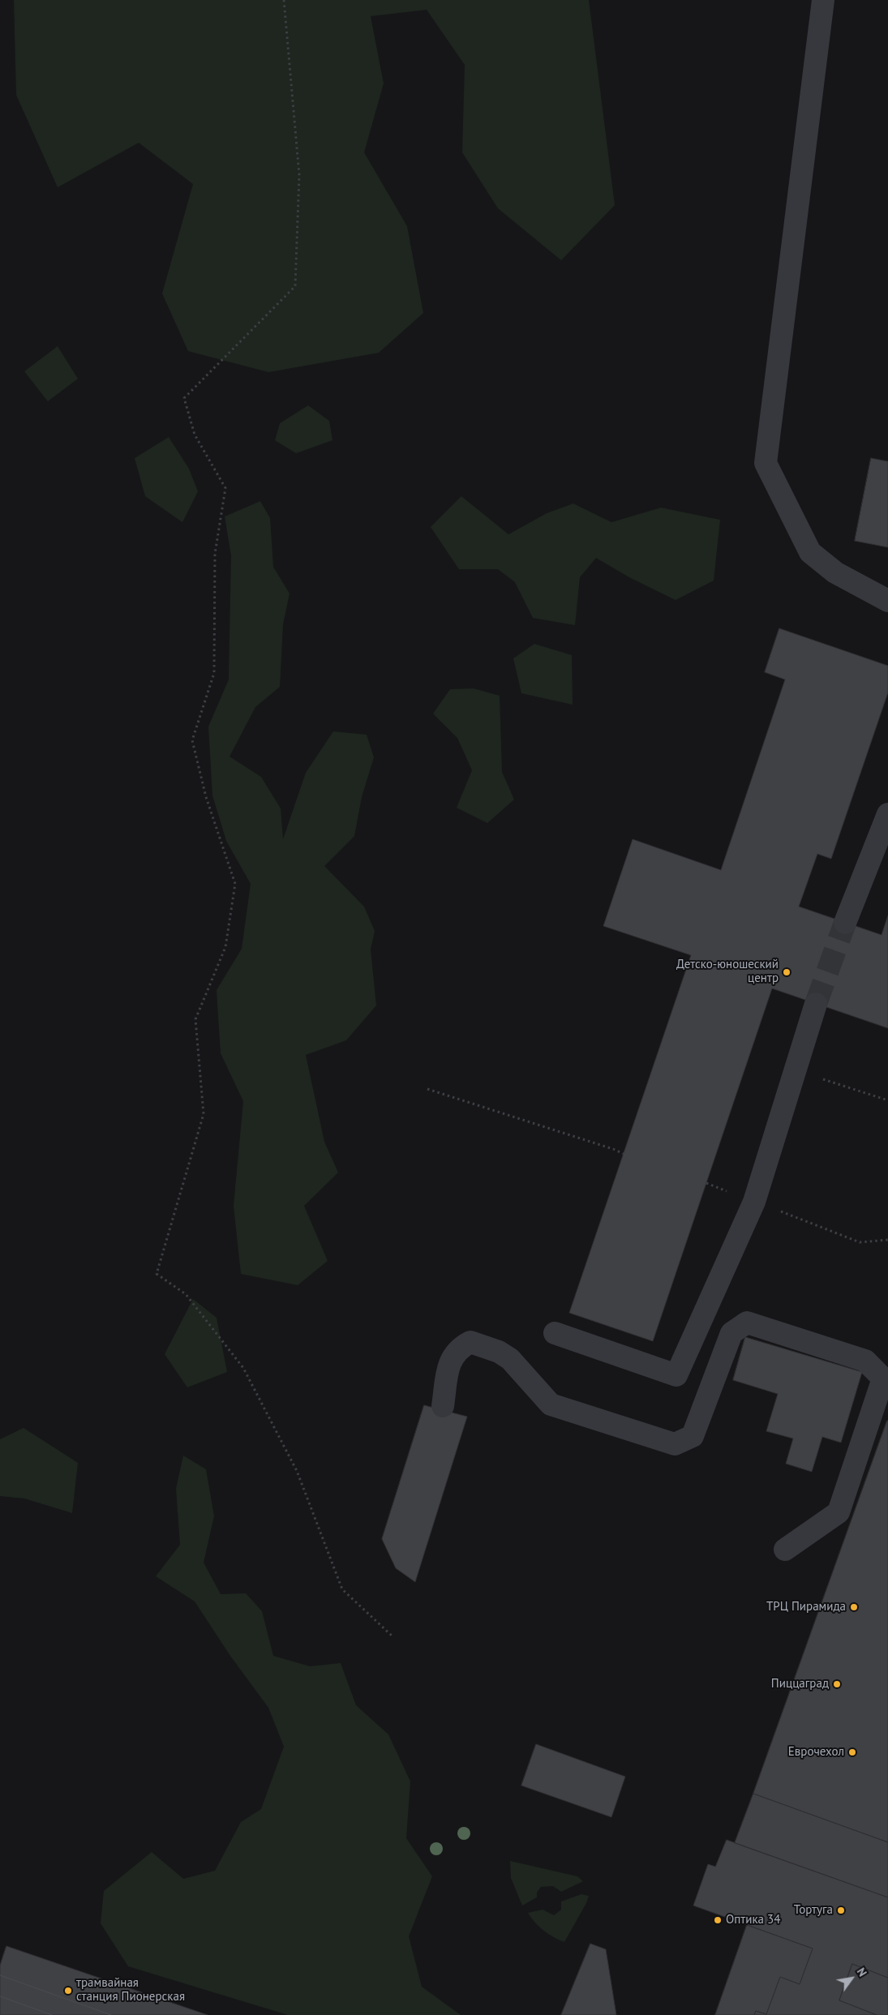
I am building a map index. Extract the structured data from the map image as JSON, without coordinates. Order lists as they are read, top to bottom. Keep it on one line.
{"places":["Детско-юношеский центр","ТРЦ Пирамида","Пиццаград","Еврочехол","Тортуга","Оптика 34","трамвайная станция Пионерская"],"north":"top right"}
